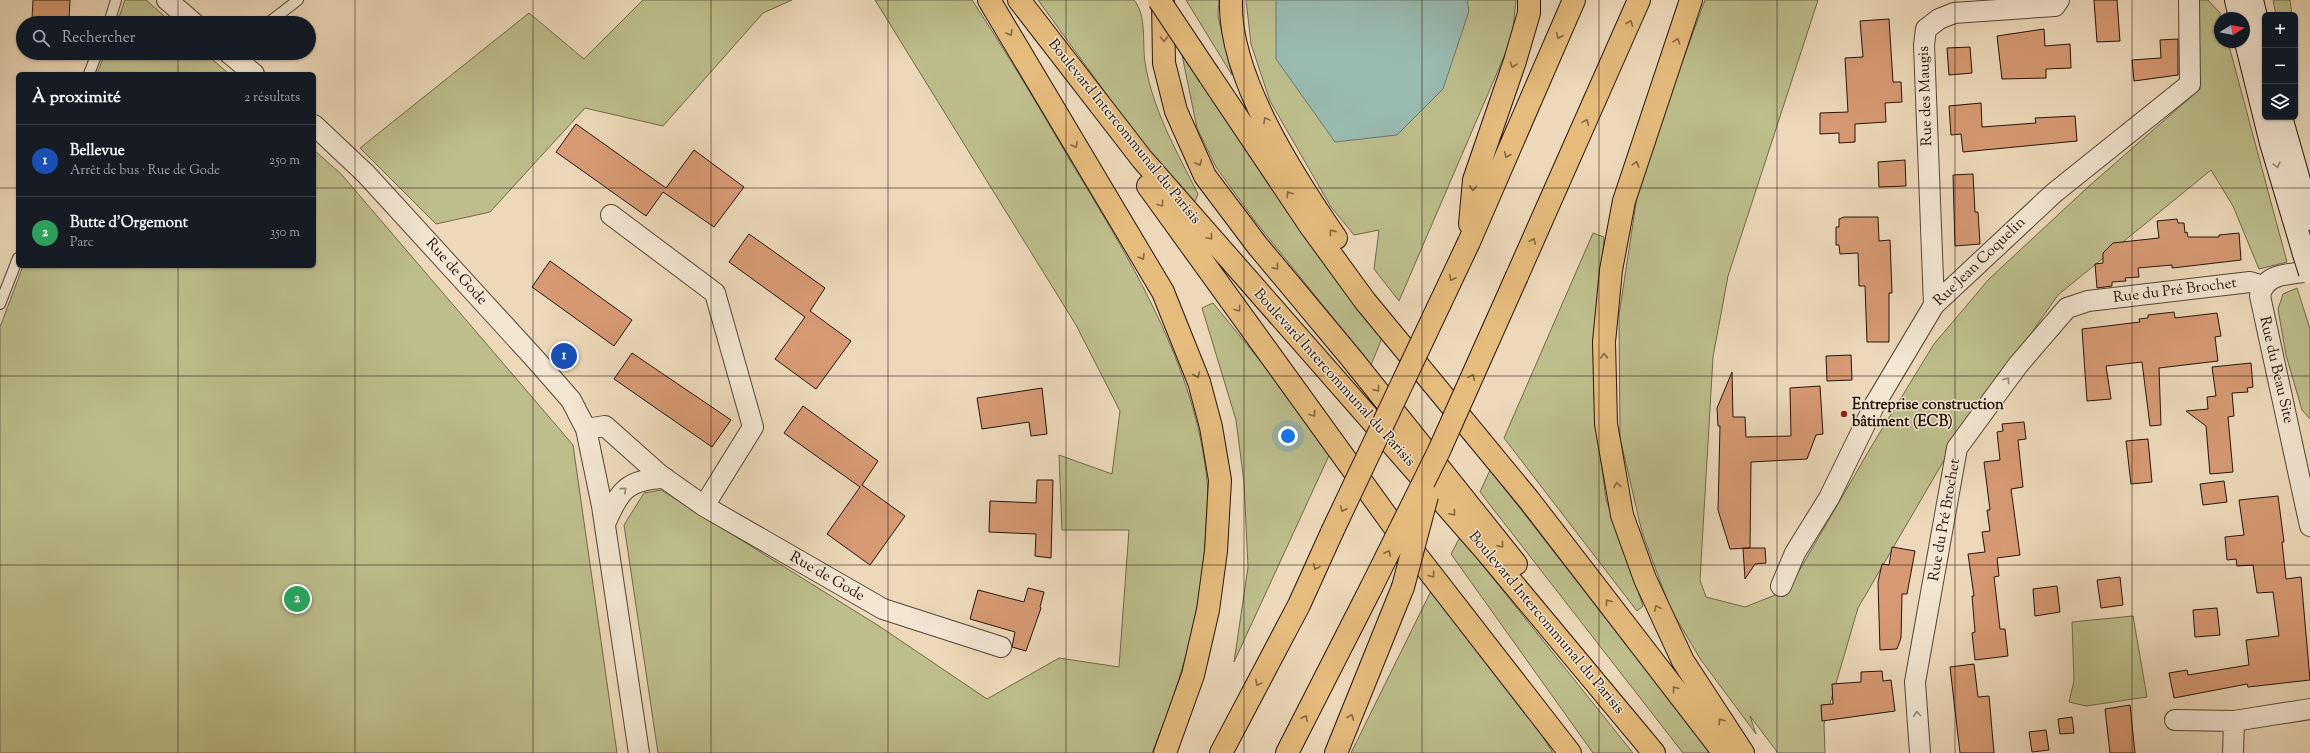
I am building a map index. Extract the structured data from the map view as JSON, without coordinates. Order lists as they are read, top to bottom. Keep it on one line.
{"streets":{"highway":["Boulevard Intercommunal du Parisis"],"street":["Rue des Maugis","Rue Jean Coquelin","Rue de Gode","Rue du Pré Brochet","Rue du Beau Site"]},"crossings":[["Rue des Maugis","Rue Jean Coquelin"],["Rue du Pré Brochet","Rue du Beau Site"]],"one_way":["Rue du Pré Brochet"],"places":["Entreprise construction bâtiment (ECB)"],"north":"right","page":{"map_buttons":["+","−"],"search":"Rechercher","heading":["À proximité","2 résultats"],"list":[{"mark":"1","name":"Bellevue","note":"Arrêt de bus · Rue de Gode","value":"250 m"},{"mark":"2","name":"Butte d'Orgemont","note":"Parc","value":"350 m"}],"pins":["1","2"]}}
